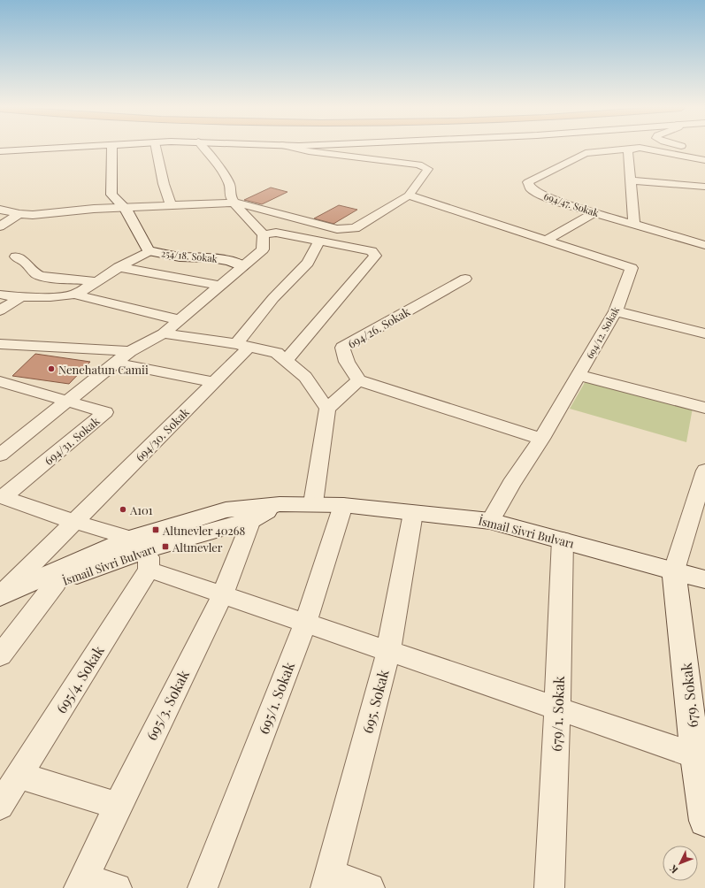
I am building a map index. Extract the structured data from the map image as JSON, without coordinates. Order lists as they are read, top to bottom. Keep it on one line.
{"streets":{"street":["694/47. Sokak","254/18. Sokak","694/26. Sokak","694/12. Sokak","694/30. Sokak","694/31. Sokak","İsmail Sivri Bulvarı","695/4. Sokak","679. Sokak","695/1. Sokak","695. Sokak","695/3. Sokak","679/1. Sokak"]},"crossings":[["694/12. Sokak","İsmail Sivri Bulvarı"],["694/30. Sokak","İsmail Sivri Bulvarı"],["İsmail Sivri Bulvarı","695/4. Sokak"],["İsmail Sivri Bulvarı","679. Sokak"],["İsmail Sivri Bulvarı","695/1. Sokak"],["İsmail Sivri Bulvarı","695. Sokak"],["İsmail Sivri Bulvarı","695/3. Sokak"],["İsmail Sivri Bulvarı","679/1. Sokak"]],"places":{"other":["Nenehatun Camii","A101"],"transit":["Altınevler 40268","Altınevler"]},"north":"bottom left"}
